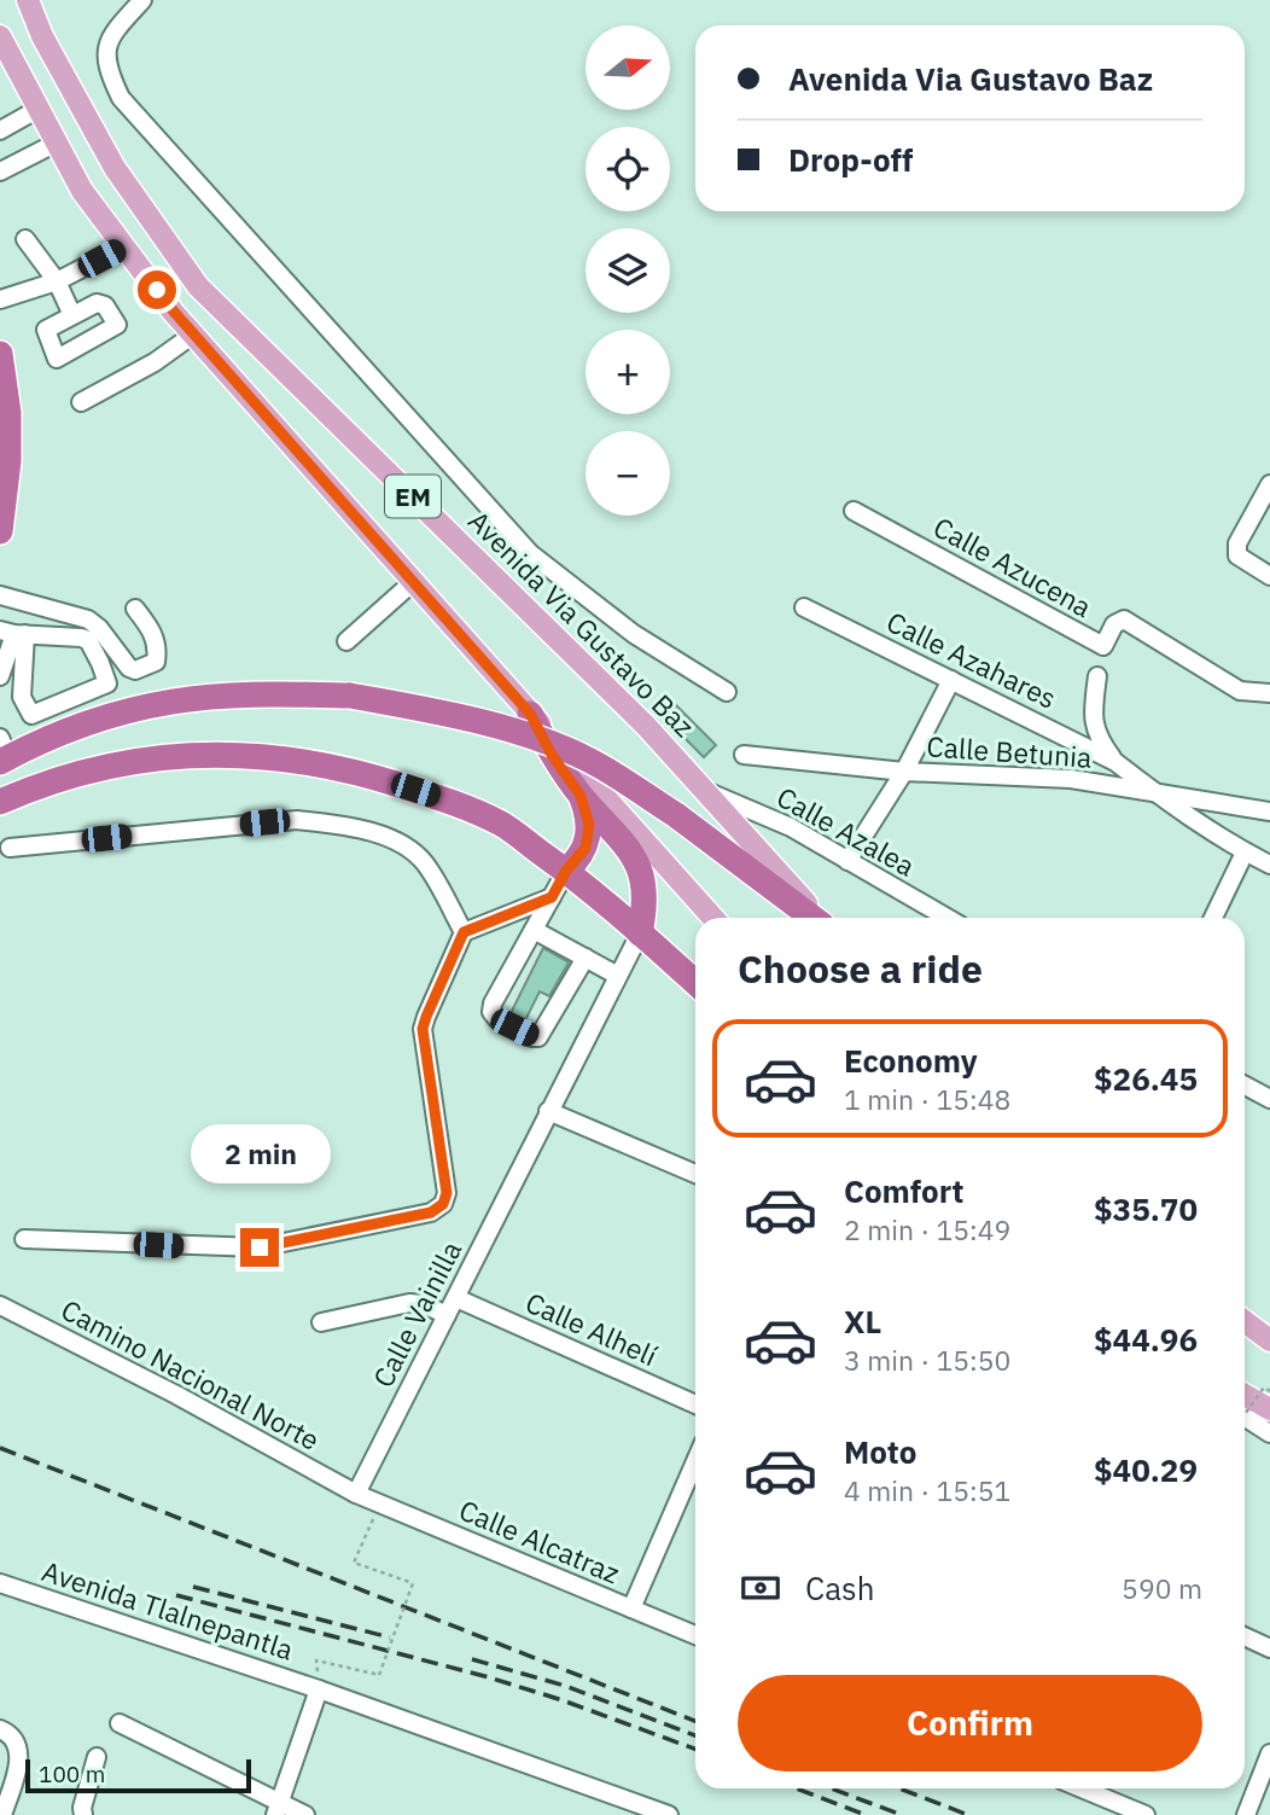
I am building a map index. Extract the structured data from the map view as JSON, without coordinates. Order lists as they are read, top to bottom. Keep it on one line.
{"streets":{"main road":["EM","Avenida Via Gustavo Baz"],"street":["Calle Azucena","Calle Azahares","Calle Betunia","Calle Azalea","Calle Vainilla","Calle Alhelí","Camino Nacional Norte","Calle Alcatraz","Avenida Tlalnepantla"]},"crossings":[["Avenida Via Gustavo Baz","Calle Azalea"],["Calle Azahares","Calle Betunia"],["Calle Vainilla","Calle Alhelí"],["Calle Vainilla","Camino Nacional Norte"],["Calle Vainilla","Calle Alcatraz"],["Camino Nacional Norte","Calle Alcatraz"]],"scale_bar":"100 m","north":"right","page":{"map_buttons":["+","−"],"banner":["Avenida Via Gustavo Baz","Drop-off"],"heading":"Choose a ride","list":[{"name":"Economy","note":"1 min · 15:48","value":"$26.45"},{"name":"Comfort","note":"2 min · 15:49","value":"$35.70"},{"name":"XL","note":"3 min · 15:50","value":"$44.96"},{"name":"Moto","note":"4 min · 15:51","value":"$40.29"}],"bubble":"2 min","pay":["Cash","590 m"],"buttons":"Confirm","scale":"100 m"}}
